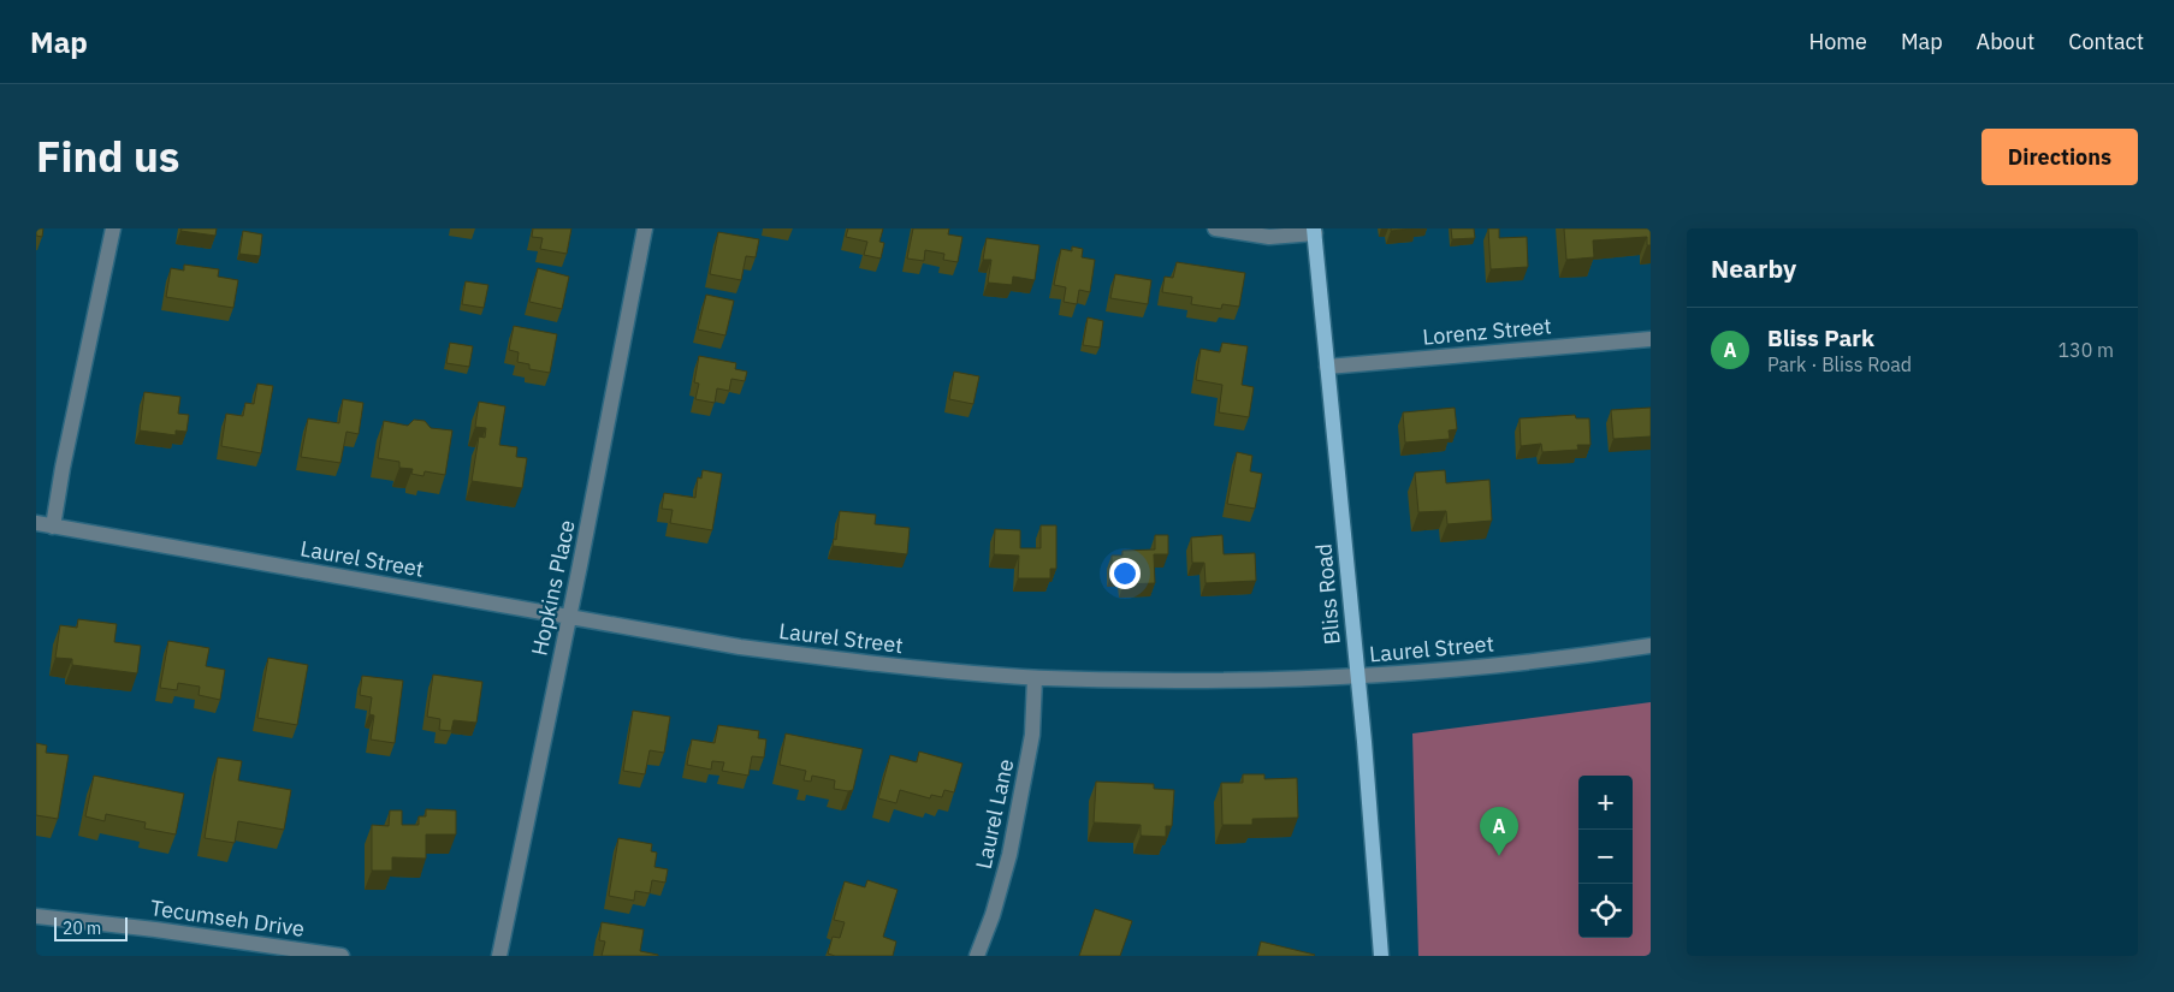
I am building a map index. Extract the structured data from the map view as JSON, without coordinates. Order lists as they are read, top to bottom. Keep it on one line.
{"streets":{"main road":["Bliss Road"],"street":["Lorenz Street","Laurel Street","Hopkins Place","Laurel Lane","Tecumseh Drive"]},"crossings":[["Lorenz Street","Bliss Road"],["Laurel Street","Hopkins Place"],["Laurel Street","Bliss Road"],["Laurel Street","Laurel Lane"]],"scale_bar":"20 m","page":{"header":"Map","nav":["Home","Map","About","Contact"],"title":"Find us","buttons":"Directions","heading":"Nearby","list":[{"mark":"A","name":"Bliss Park","note":"Park · Bliss Road","value":"130 m"}],"map_buttons":["+","−"],"pins":"A","scale":"20 m"}}
